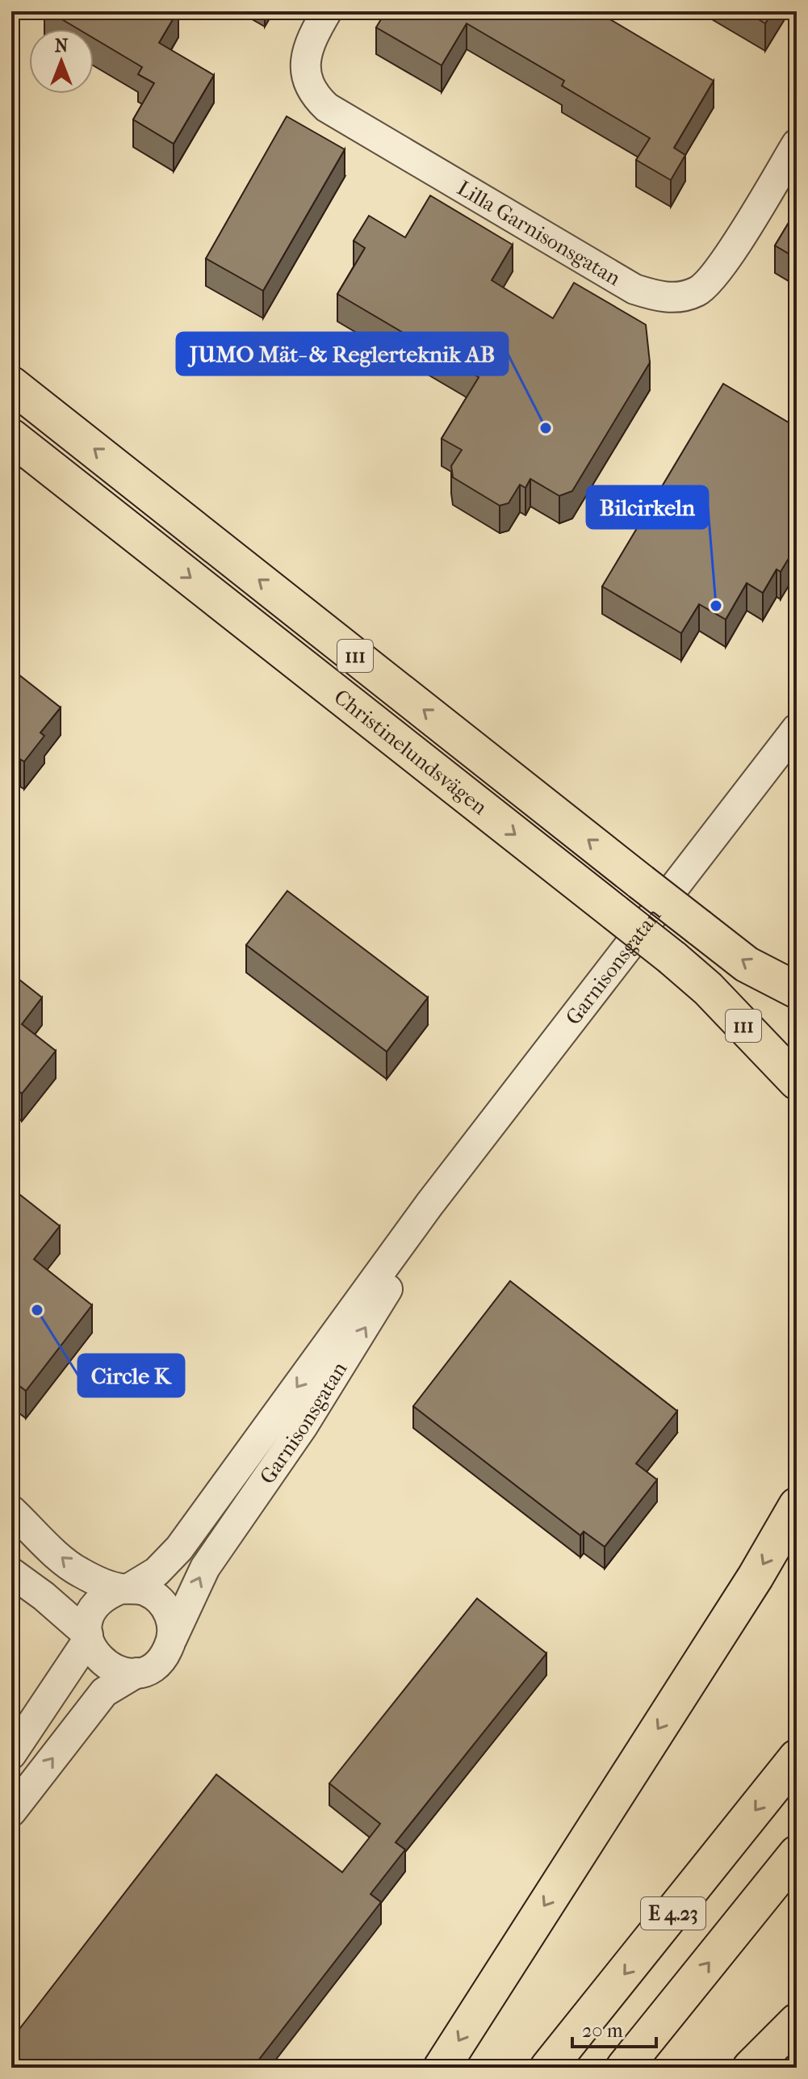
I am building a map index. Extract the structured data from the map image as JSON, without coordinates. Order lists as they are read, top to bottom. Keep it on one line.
{"streets":{"main road":["111","Christinelundsvägen","E 4.23"],"street":["Lilla Garnisonsgatan","Garnisonsgatan"]},"places":["JUMO Mät- & Reglerteknik AB","Bilcirkeln","Circle K"],"scale_bar":"20 m","north":"top"}
